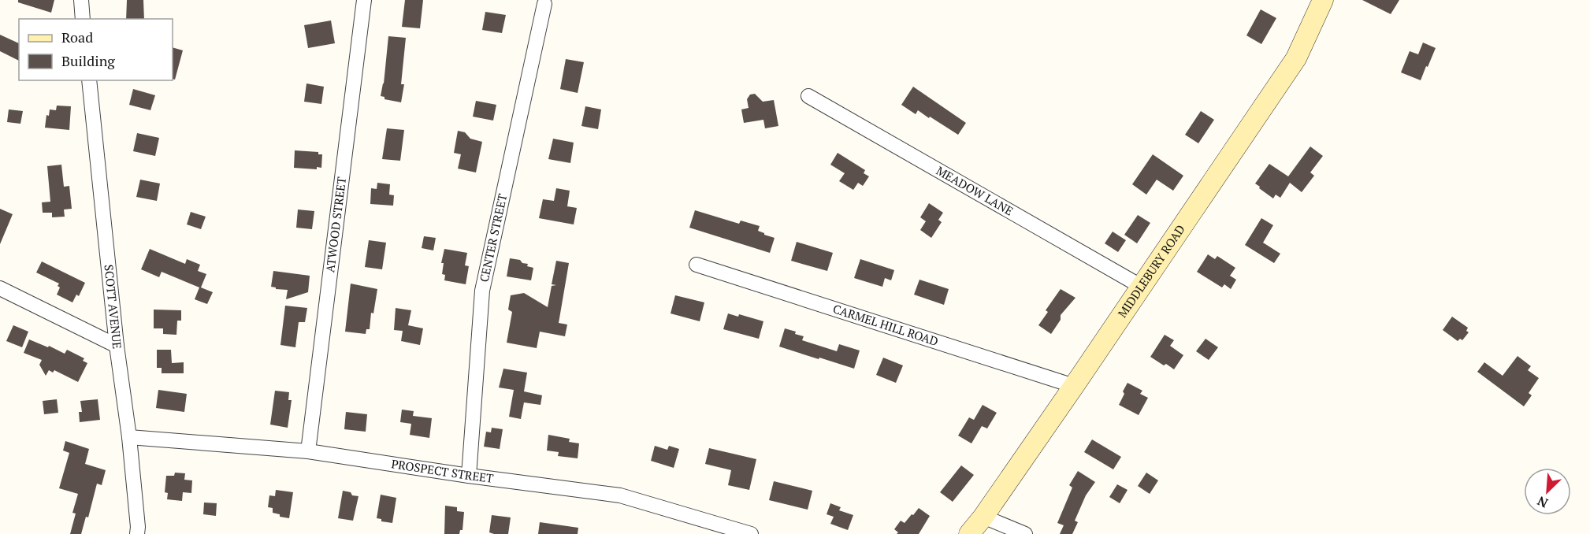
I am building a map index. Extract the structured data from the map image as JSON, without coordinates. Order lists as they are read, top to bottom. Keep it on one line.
{"streets":{"street":["MEADOW LANE","ATWOOD STREET","CENTER STREET","MIDDLEBURY ROAD","SCOTT AVENUE","CARMEL HILL ROAD","PROSPECT STREET"]},"crossings":[["MEADOW LANE","MIDDLEBURY ROAD"],["ATWOOD STREET","PROSPECT STREET"],["CENTER STREET","PROSPECT STREET"],["MIDDLEBURY ROAD","CARMEL HILL ROAD"],["SCOTT AVENUE","PROSPECT STREET"]],"legend":["Road","Building"],"north":"bottom left"}
